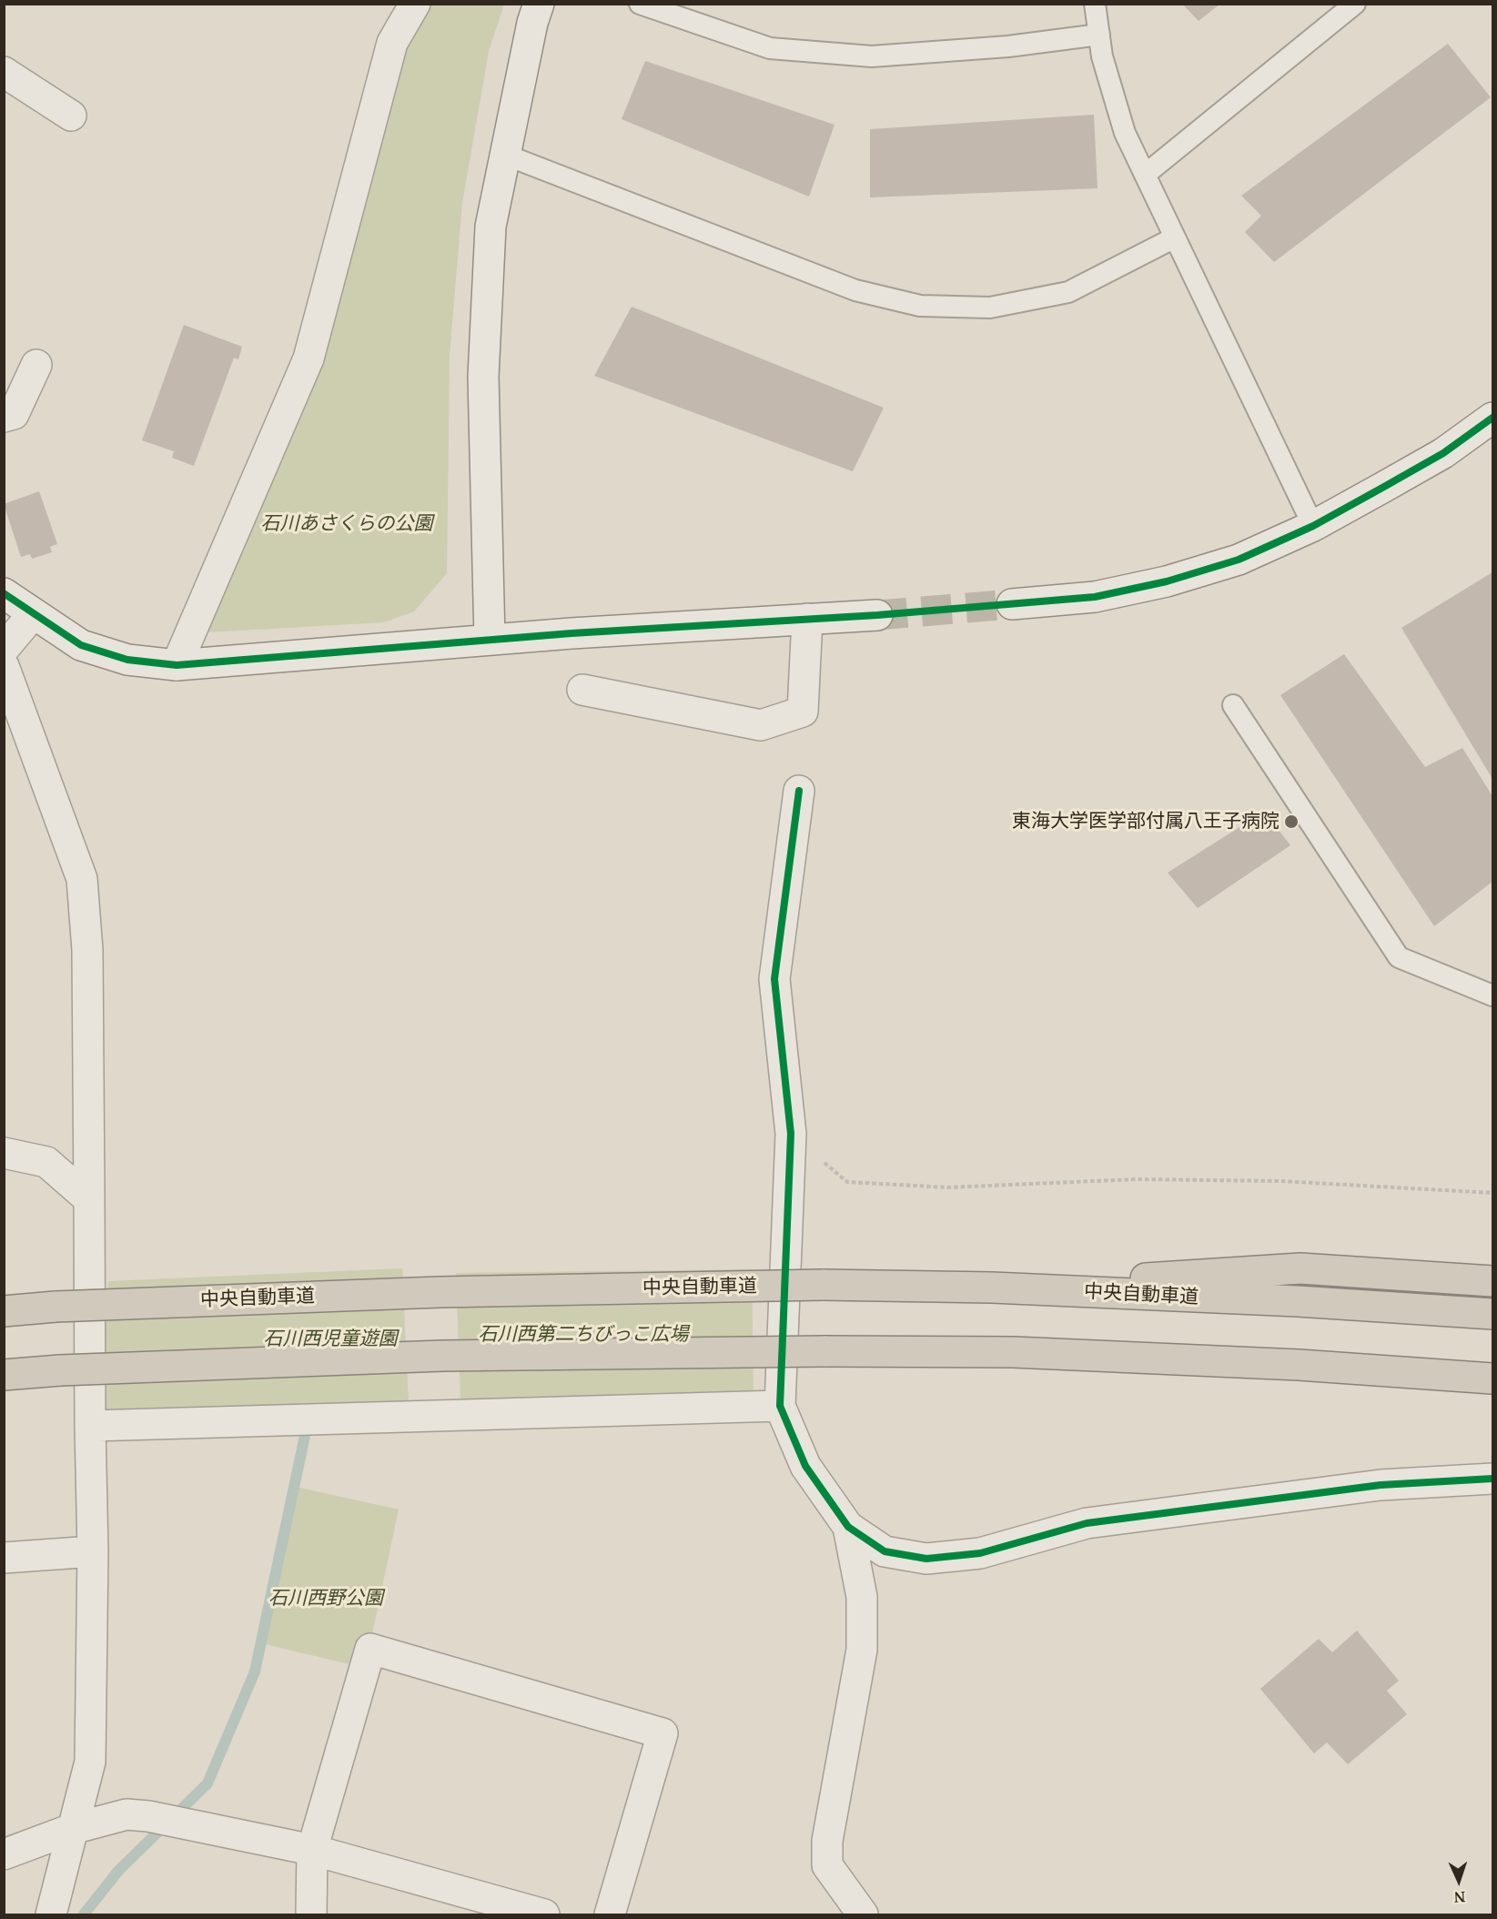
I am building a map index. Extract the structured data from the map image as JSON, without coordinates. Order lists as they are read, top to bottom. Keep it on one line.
{"streets":{"highway":["中央自動車道"]},"parks":["石川あさくらの公園","石川西第二ちびっこ広場","石川西児童遊園","石川西野公園"],"places":["東海大学医学部付属八王子病院"],"north":"bottom"}
